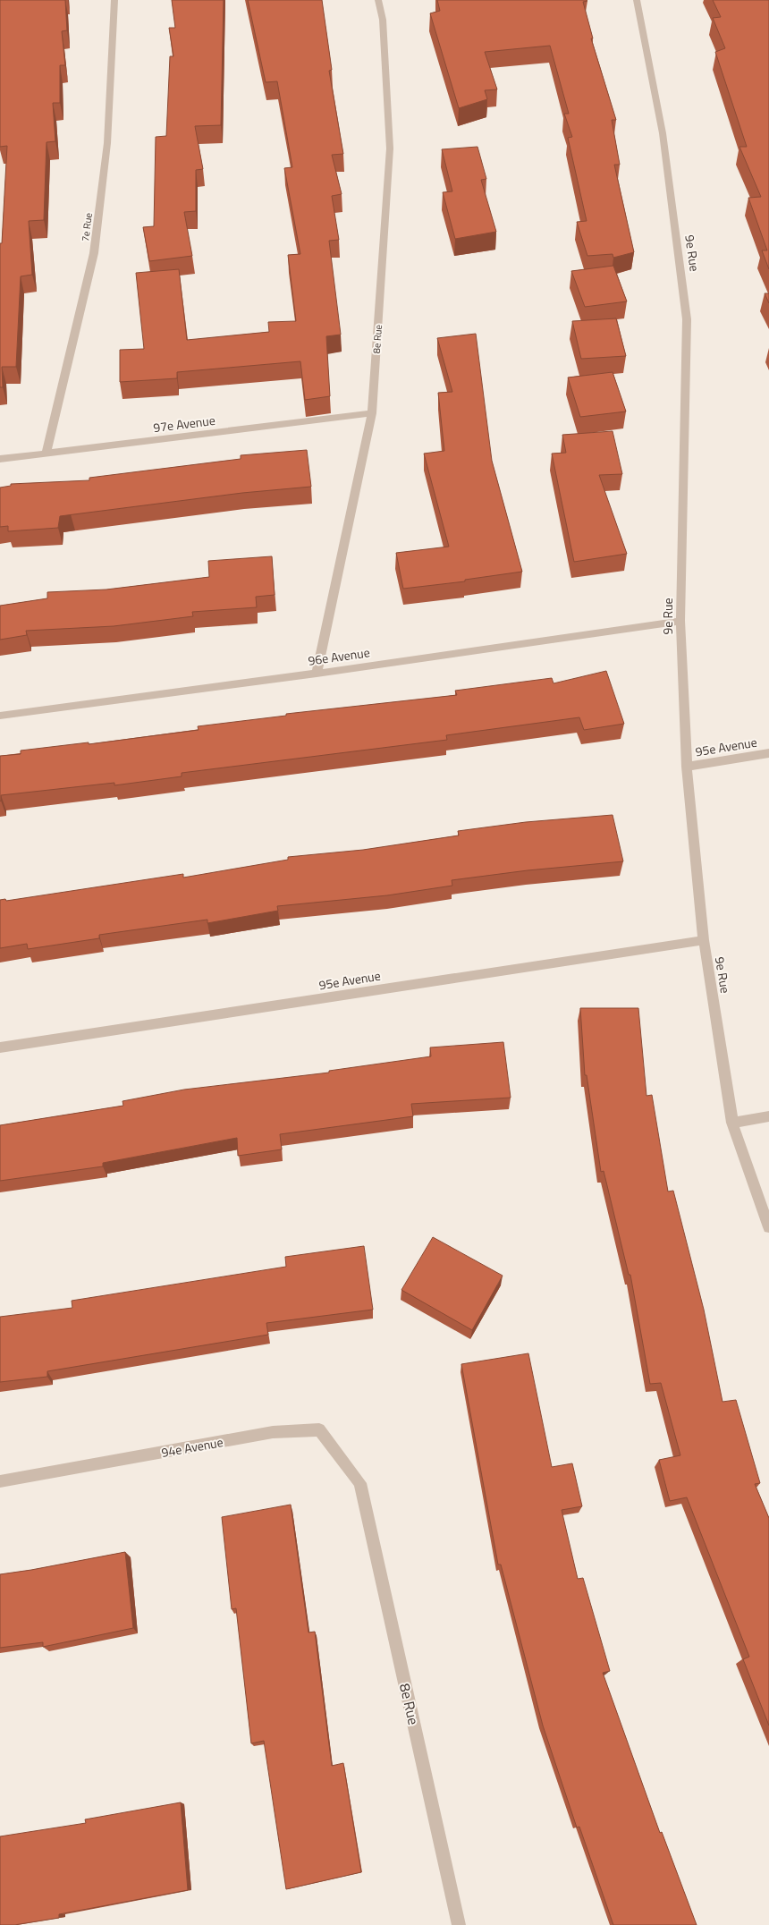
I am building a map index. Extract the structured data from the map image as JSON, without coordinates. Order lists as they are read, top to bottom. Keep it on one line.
{"streets":{"street":["7e Rue","9e Rue","8e Rue","97e Avenue","96e Avenue","95e Avenue","94e Avenue"]},"crossings":[["7e Rue","97e Avenue"],["9e Rue","96e Avenue"],["9e Rue","95e Avenue"],["8e Rue","97e Avenue"],["8e Rue","96e Avenue"],["8e Rue","94e Avenue"]]}
